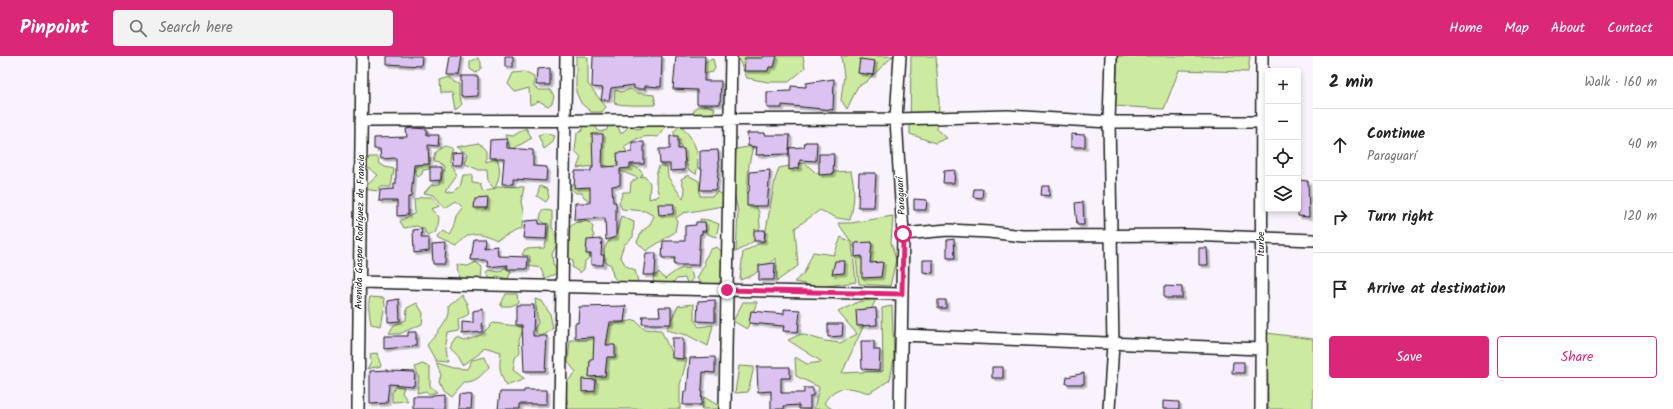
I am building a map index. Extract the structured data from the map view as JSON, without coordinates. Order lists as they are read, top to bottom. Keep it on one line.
{"streets":{"street":["Paraguarí","Avenida Gaspar Rodríguez de Francia","Iturbe"]},"page":{"header":"Pinpoint","search":"Search here","nav":["Home","Map","About","Contact"],"heading":["2 min","Walk · 160 m"],"map_buttons":["+","−"],"list":[["Continue","Paraguarí","40 m"],["Turn right","120 m"],"Arrive at destination"],"buttons":["Save","Share"]}}
